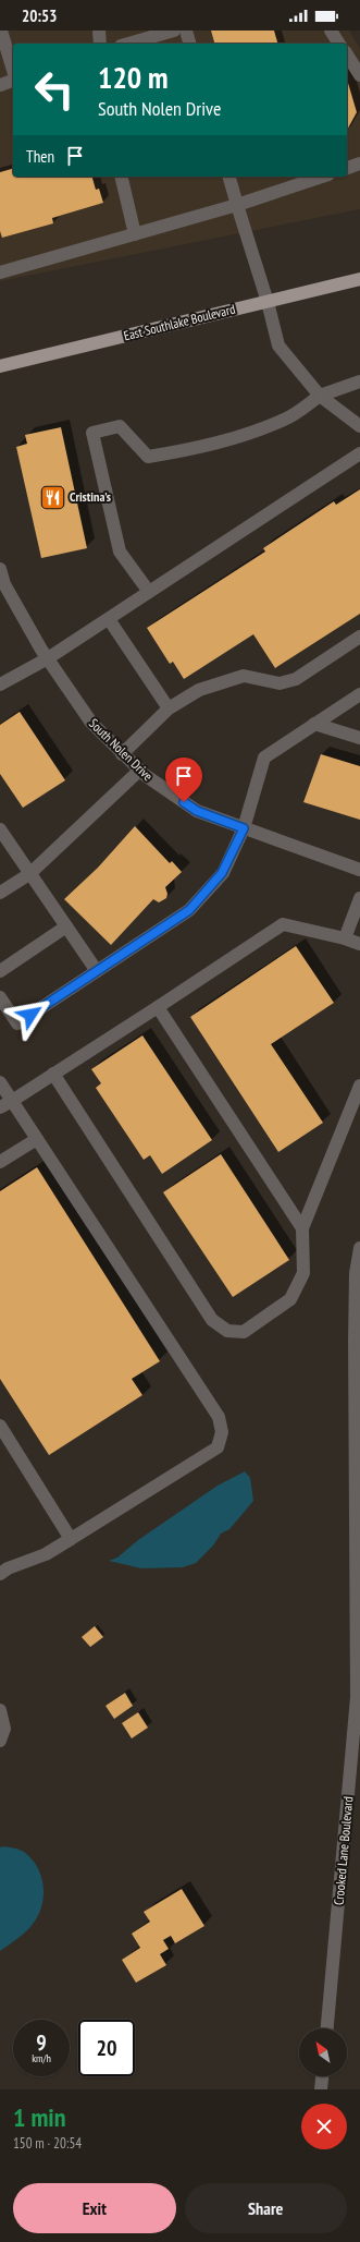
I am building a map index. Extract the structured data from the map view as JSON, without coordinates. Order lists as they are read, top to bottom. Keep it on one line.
{"streets":{"main road":["East Southlake Boulevard"],"street":["South Nolen Drive","Crooked Lane Boulevard"]},"places":{"restaurant":["Cristina's"]},"north":"top left","page":{"status":"20:53","turn":["120 m","South Nolen Drive"],"then":"Then","speed":"9 km/h","limit":"20","heading":["1 min","150 m · 20:54"],"buttons":["Exit","Share"]}}
